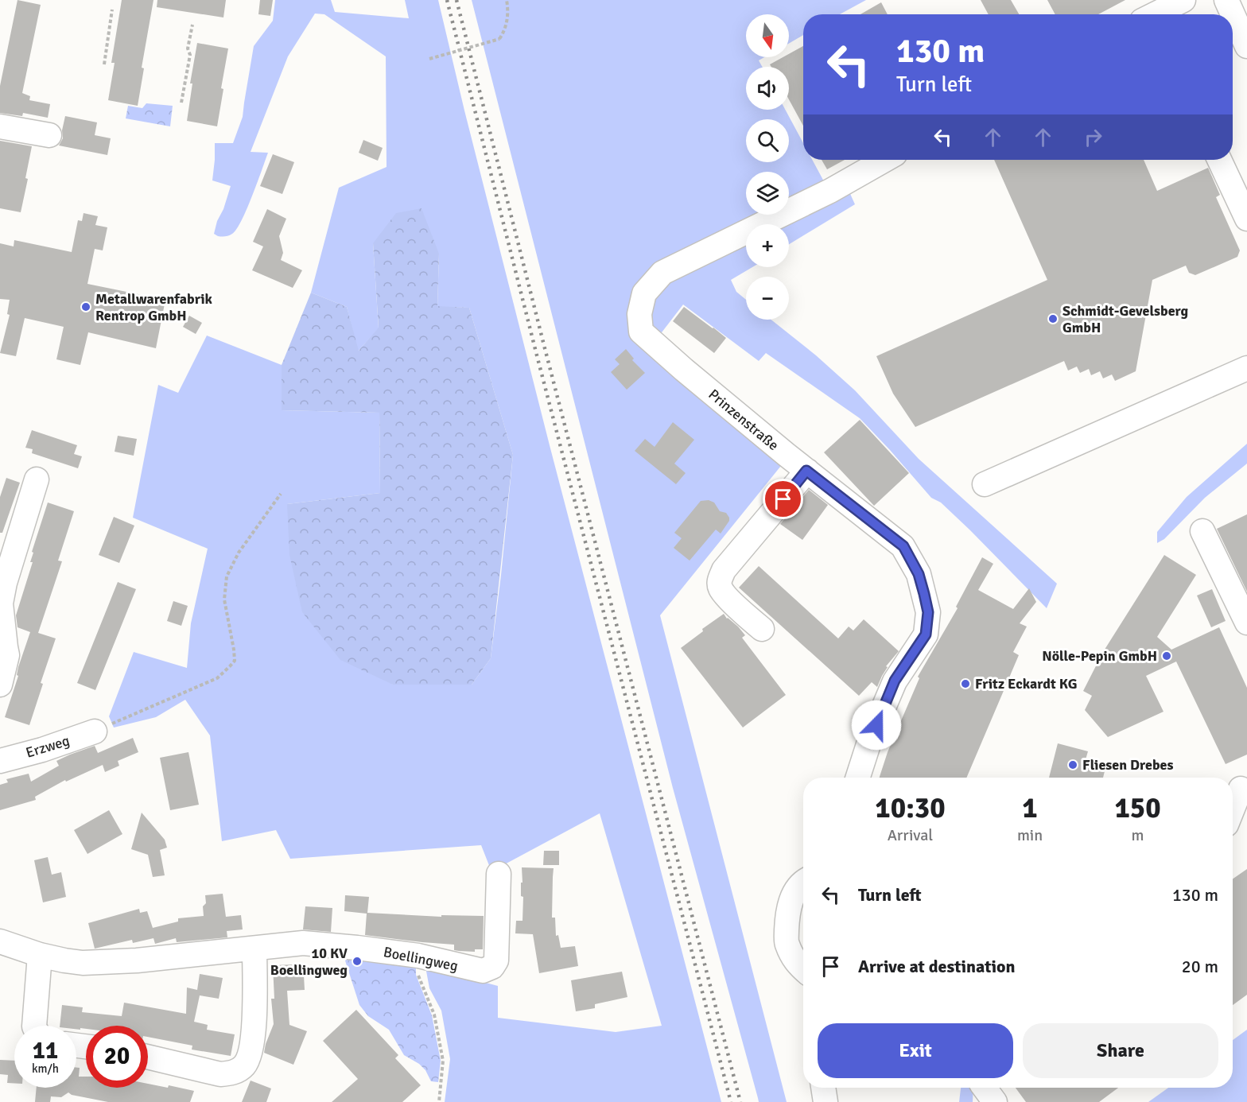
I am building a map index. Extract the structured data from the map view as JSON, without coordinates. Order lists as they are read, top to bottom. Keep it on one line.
{"streets":{"street":["Prinzenstraße","Erzweg","Boellingweg"]},"places":["Metallwarenfabrik Rentrop GmbH","Schmidt-Gevelsberg GmbH","Nölle-Pepin GmbH","Fritz Eckardt KG","Fliesen Drebes","10 KV Boellingweg"],"north":"bottom","page":{"map_buttons":["+","−"],"turn":["130 m","Turn left"],"eta":["10:30","Arrival","1","min","150","m"],"list":[{"name":"Turn left","value":"130 m"},{"name":"Arrive at destination","value":"20 m"}],"buttons":["Exit","Share"],"speed":"11 km/h","limit":"20"}}
